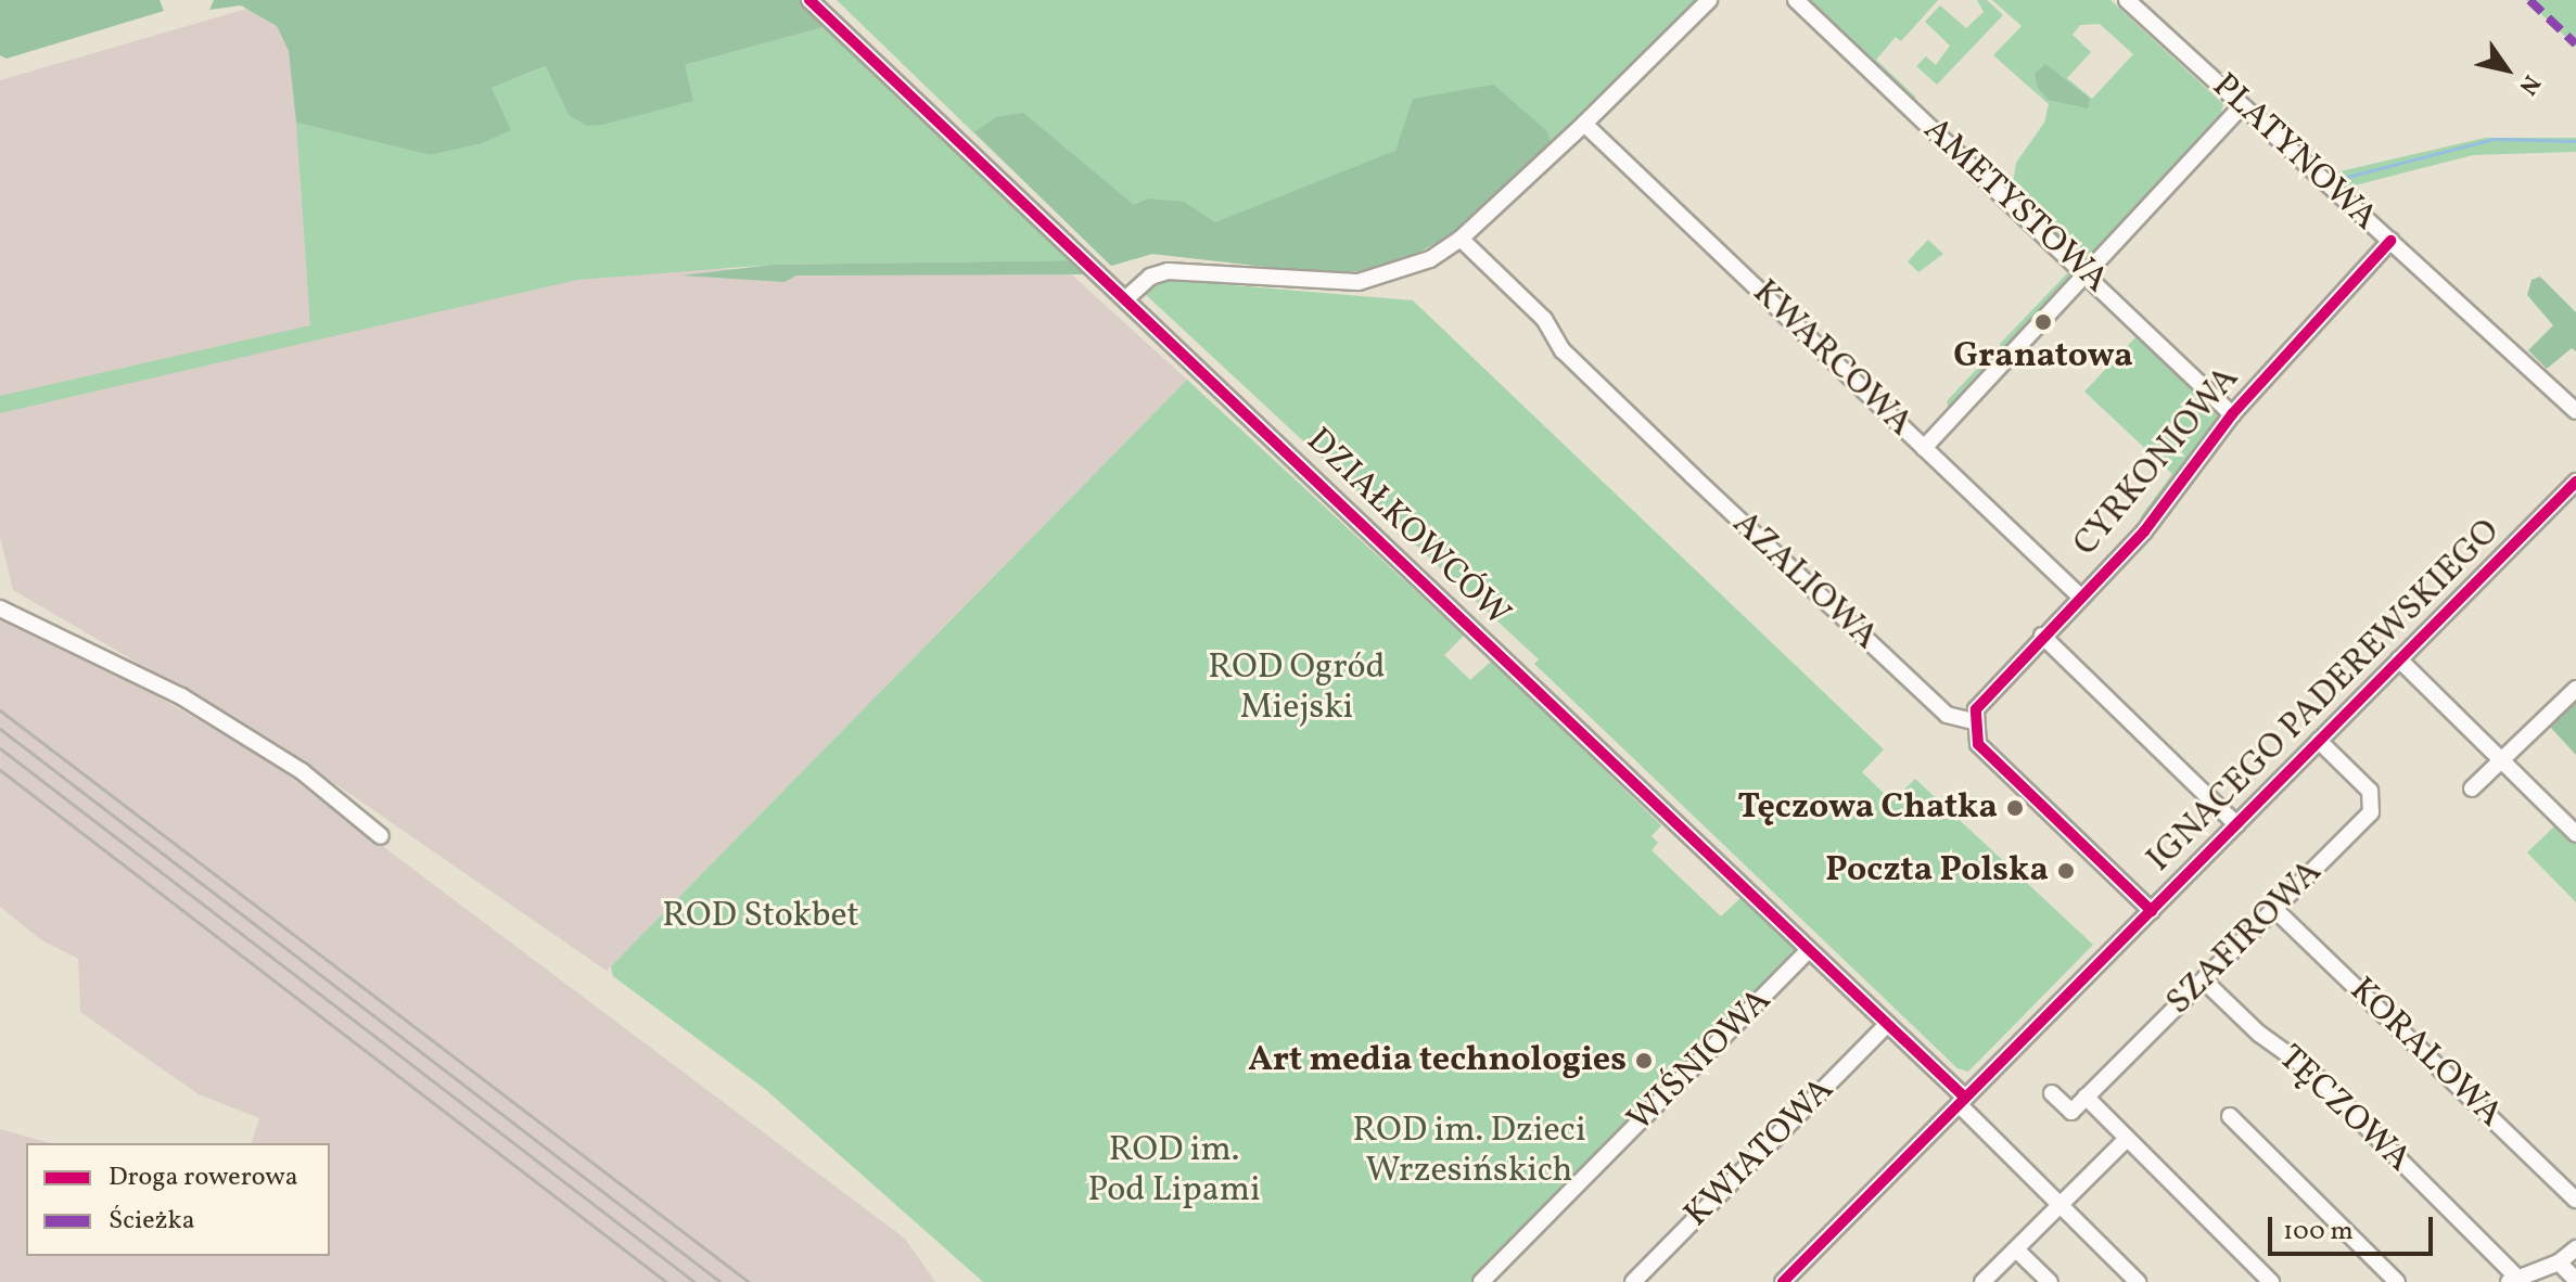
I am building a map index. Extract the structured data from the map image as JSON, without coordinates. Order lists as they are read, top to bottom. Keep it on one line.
{"streets":{"street":["PLATYNOWA","AMETYSTOWA","KWARCOWA","CYRKONIOWA","DZIAŁKOWCÓW","AZALIOWA","IGNACEGO PADEREWSKIEGO","SZAFIROWA","KORALOWA","WIŚNIOWA","TĘCZOWA","KWIATOWA"]},"crossings":[["PLATYNOWA","CYRKONIOWA"],["AMETYSTOWA","CYRKONIOWA"],["KWARCOWA","CYRKONIOWA"],["CYRKONIOWA","AZALIOWA"],["DZIAŁKOWCÓW","IGNACEGO PADEREWSKIEGO"],["DZIAŁKOWCÓW","WIŚNIOWA"],["DZIAŁKOWCÓW","KWIATOWA"],["IGNACEGO PADEREWSKIEGO","SZAFIROWA"],["SZAFIROWA","KORALOWA"],["SZAFIROWA","TĘCZOWA"]],"parks":["ROD Ogród Miejski","ROD Stokbet","ROD im. Dzieci Wrzesińskich","ROD im. Pod Lipami"],"places":["Granatowa","Tęczowa Chatka","Poczta Polska","Art media technologies"],"legend":["Droga rowerowa","Ścieżka"],"scale_bar":"100 m","north":"bottom right"}
